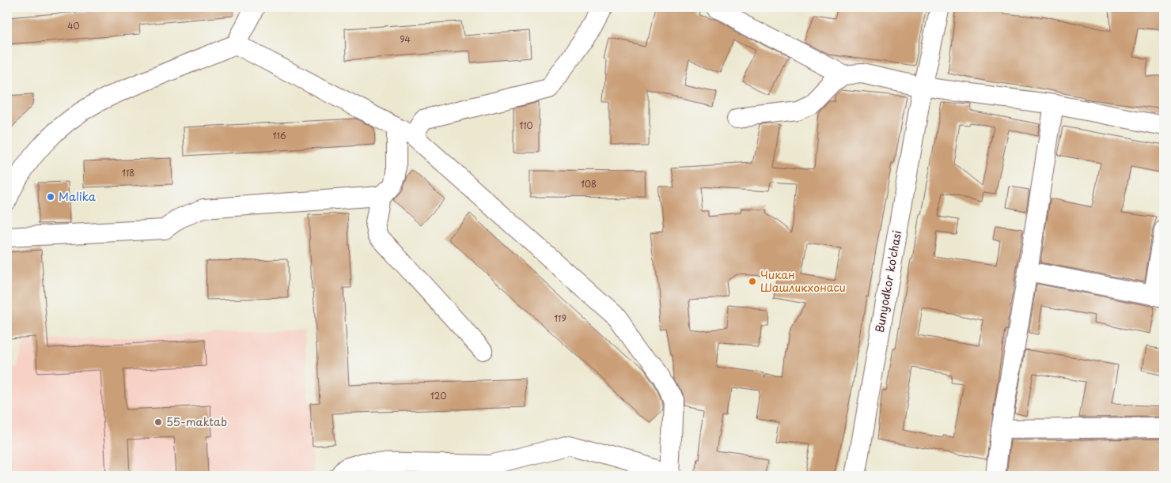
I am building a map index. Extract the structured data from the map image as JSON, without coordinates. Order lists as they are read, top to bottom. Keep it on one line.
{"streets":{"street":["Bunyodkor ko'chasi"]},"places":["Malika","Чикан Шашликхонаси","55-maktab"],"house_numbers":["40","94","110","116","118","108","119","120"]}
